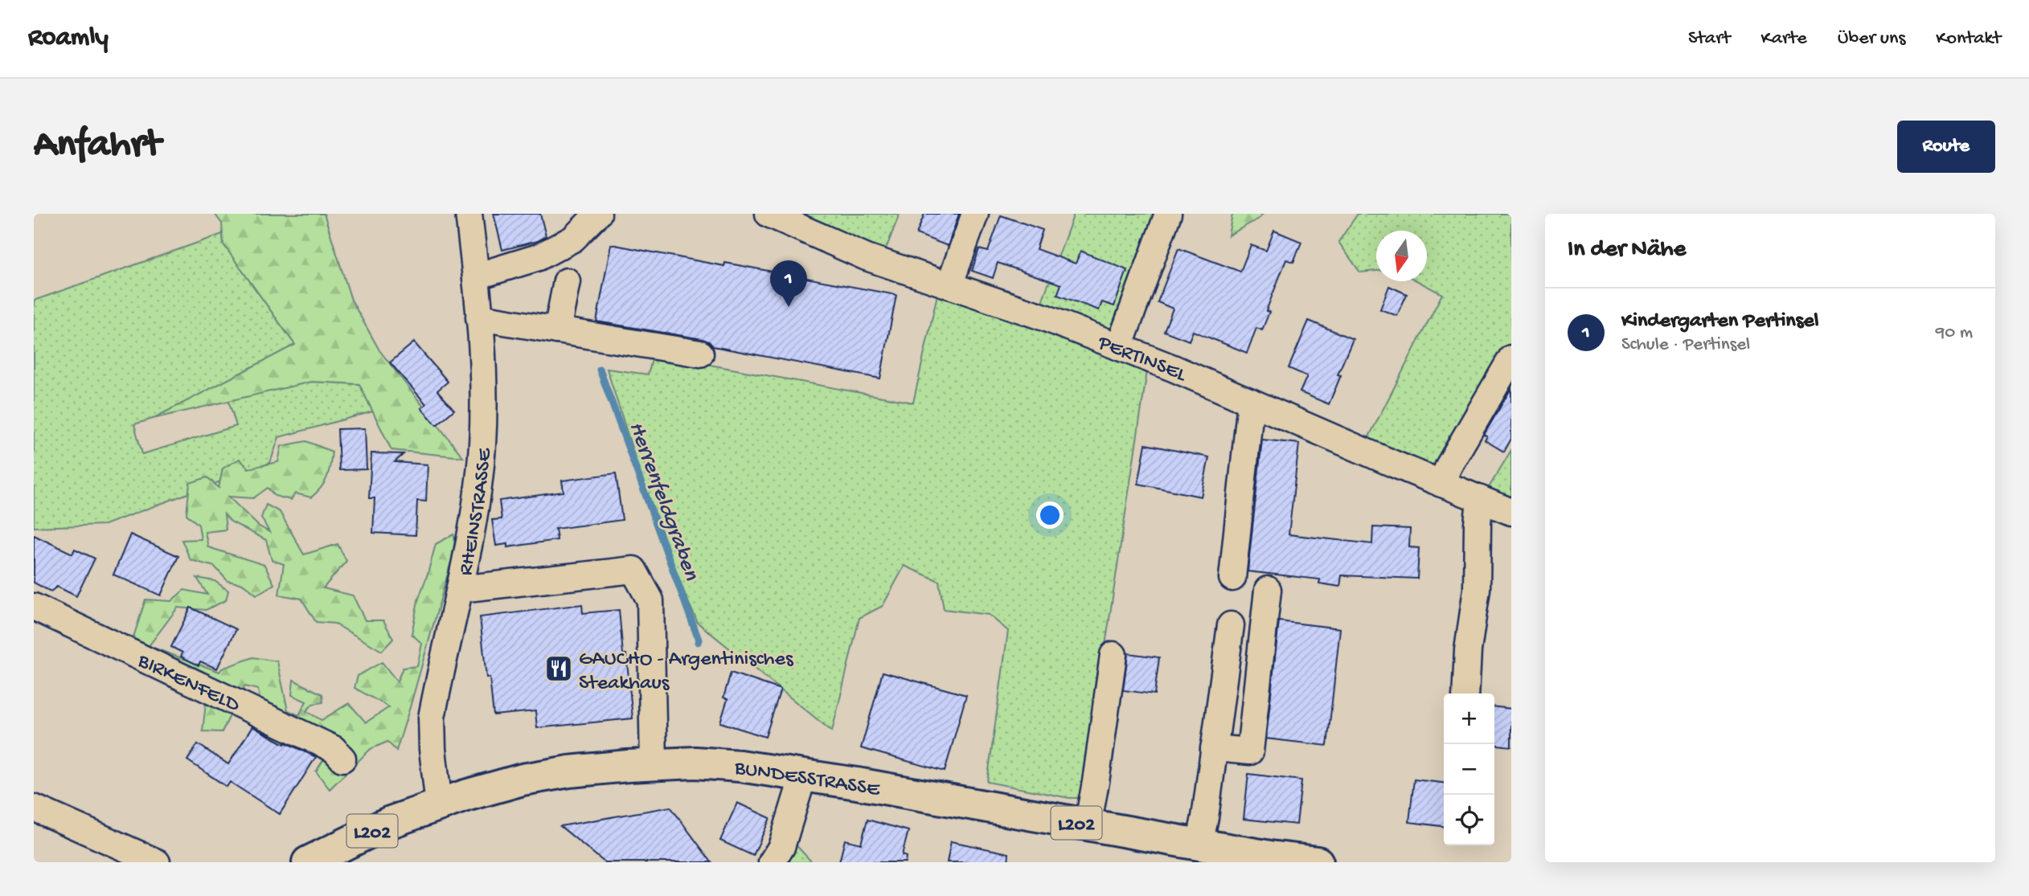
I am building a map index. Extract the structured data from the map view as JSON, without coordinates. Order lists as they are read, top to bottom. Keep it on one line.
{"streets":{"main road":["BUNDESSTRASSE","L202"],"street":["PERTINSEL","RHEINSTRASSE","BIRKENFELD"]},"crossings":[["RHEINSTRASSE","BUNDESSTRASSE"]],"water":["Herrenfeldgraben"],"places":{"restaurant":["GAUCHO - Argentinisches Steakhaus"]},"north":"bottom","page":{"header":"Roamly","nav":["Start","Karte","Über uns","Kontakt"],"buttons":"Route","title":"Anfahrt","heading":"In der Nähe","pins":"1","list":[{"mark":"1","name":"Kindergarten Pertinsel","note":"Schule · Pertinsel","value":"90 m"}],"map_buttons":["+","−"]}}
